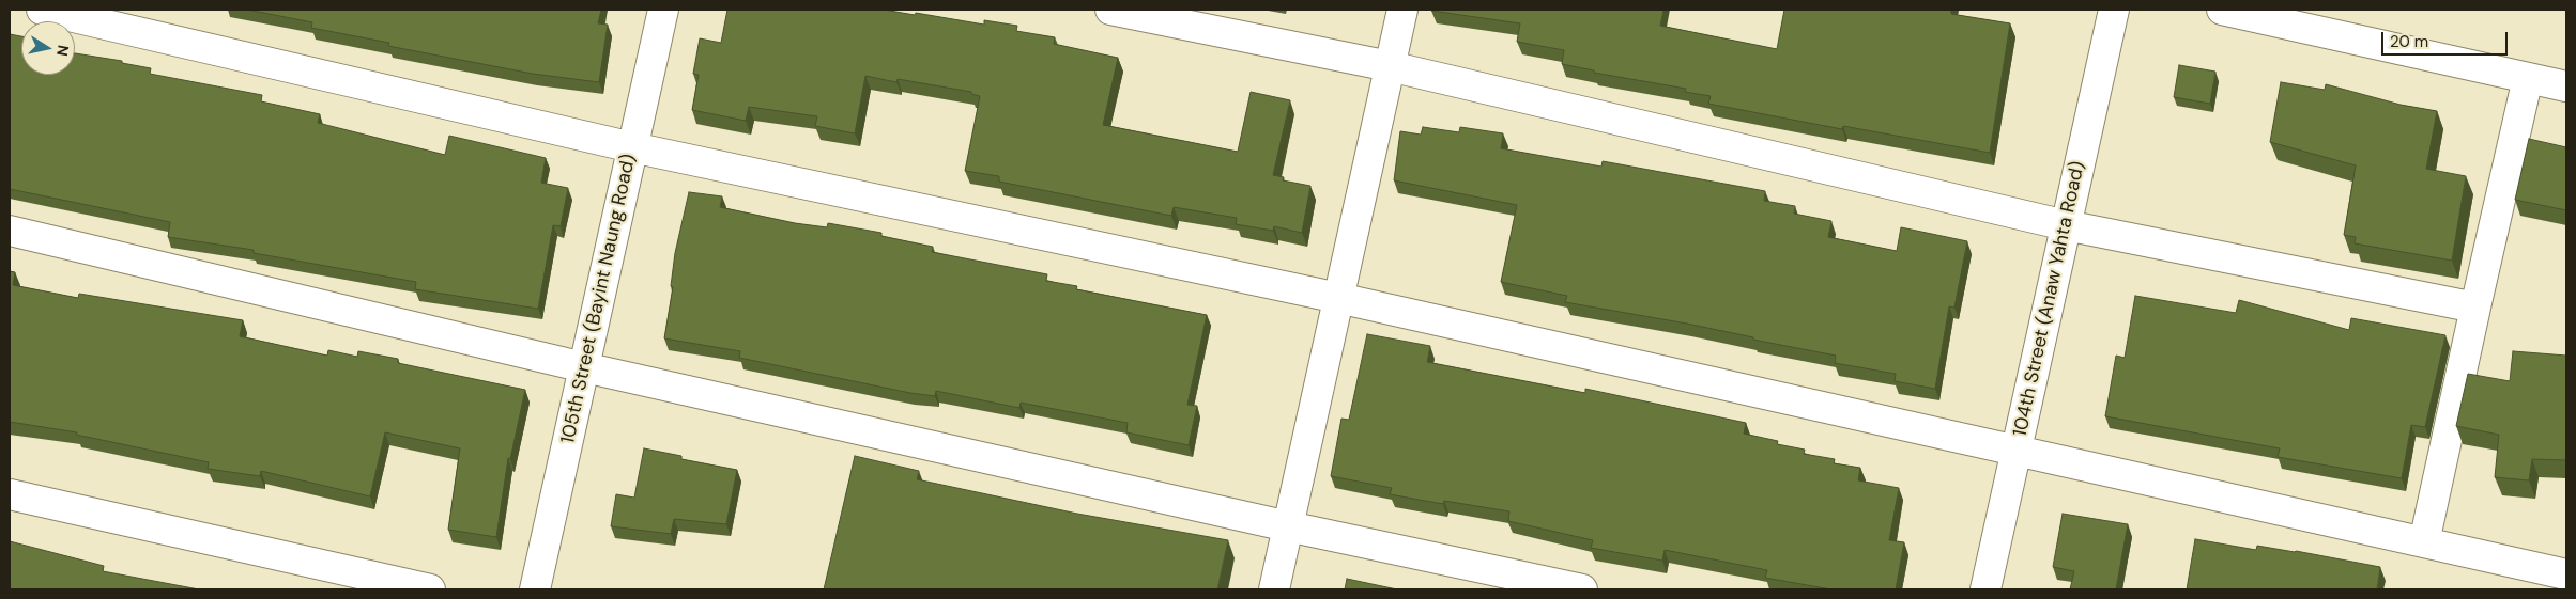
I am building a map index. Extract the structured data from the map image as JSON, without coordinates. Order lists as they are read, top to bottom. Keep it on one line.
{"streets":{"street":["105th Street (Bayint Naung Road)","104th Street (Anaw Yahta Road)"]},"scale_bar":"20 m","north":"right"}
